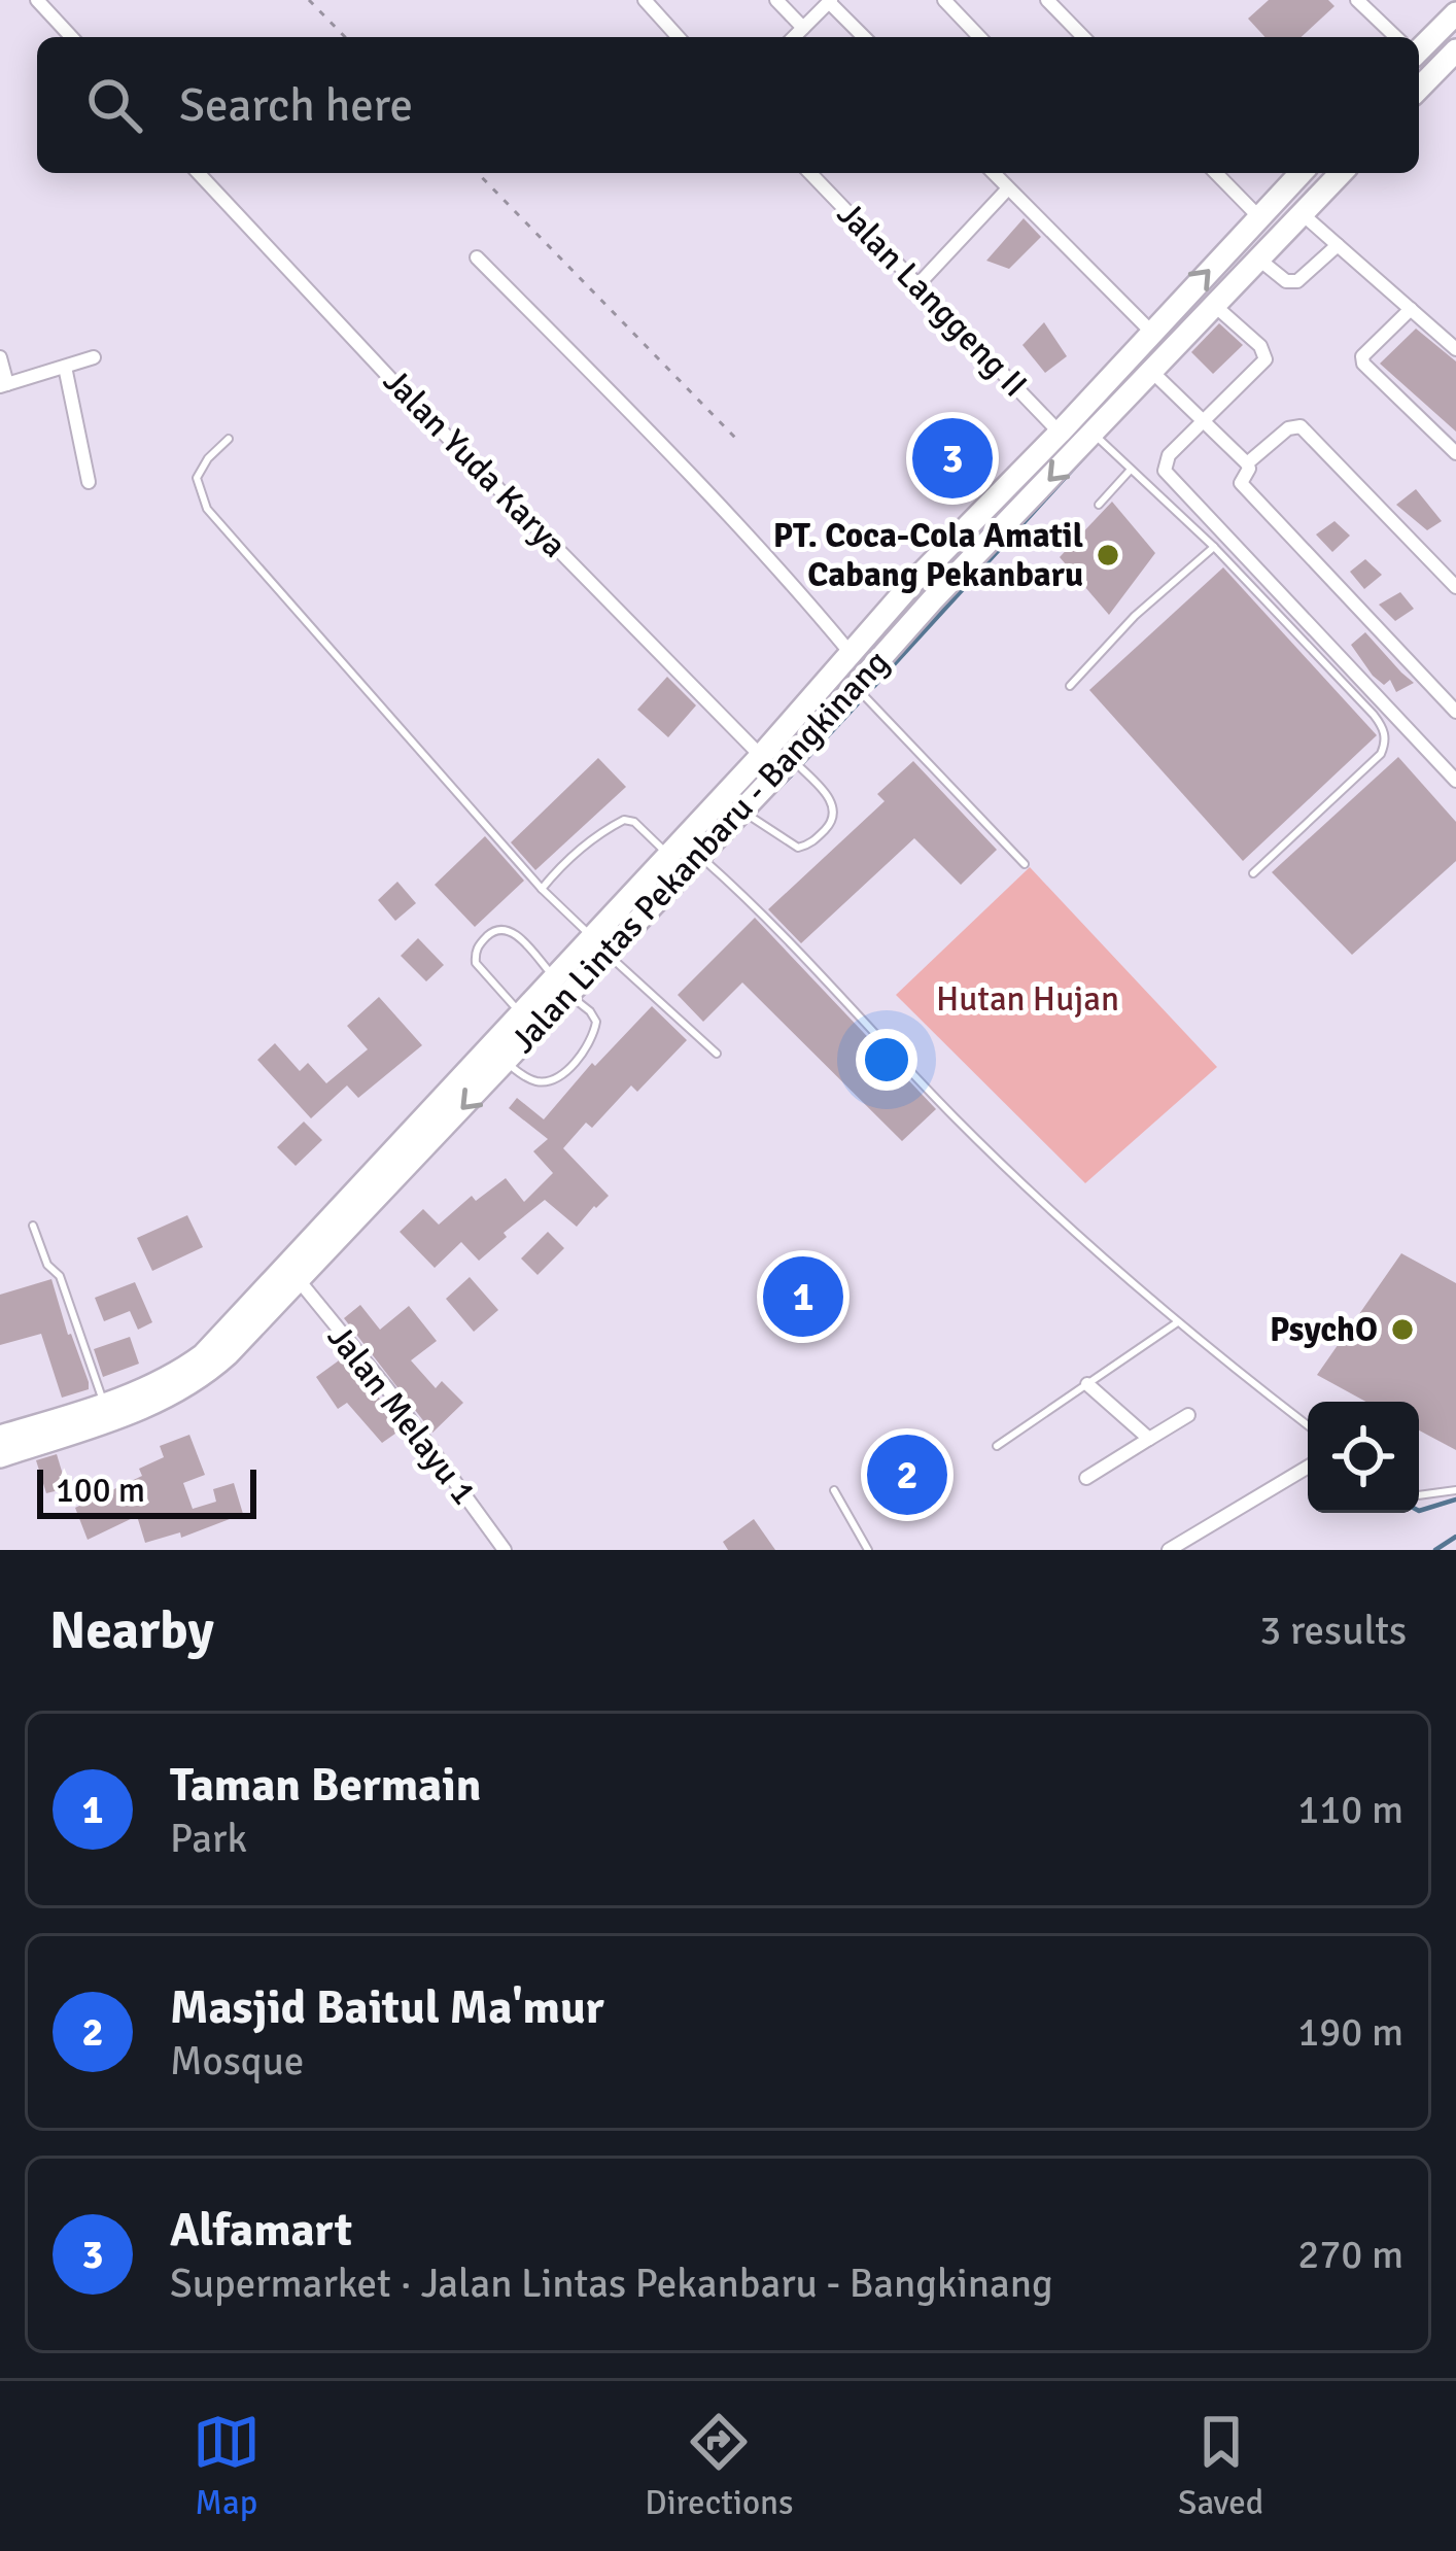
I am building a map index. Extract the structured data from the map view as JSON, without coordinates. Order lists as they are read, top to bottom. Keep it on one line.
{"streets":{"highway":["Jalan Lintas Pekanbaru - Bangkinang"],"street":["Jalan Langgeng II","Jalan Yuda Karya","Jalan Melayu 1"]},"crossings":[["Jalan Langgeng II","Jalan Lintas Pekanbaru - Bangkinang"],["Jalan Yuda Karya","Jalan Lintas Pekanbaru - Bangkinang"],["Jalan Lintas Pekanbaru - Bangkinang","Jalan Melayu 1"]],"parks":["Hutan Hujan"],"places":["PT. Coca-Cola Amatil Cabang Pekanbaru","PsychO"],"scale_bar":"100 m","page":{"search":"Search here","pins":["3","1","2"],"scale":"100 m","heading":["Nearby","3 results"],"list":[{"mark":"1","name":"Taman Bermain","note":"Park","value":"110 m"},{"mark":"2","name":"Masjid Baitul Ma'mur","note":"Mosque","value":"190 m"},{"mark":"3","name":"Alfamart","note":"Supermarket · Jalan Lintas Pekanbaru - Bangkinang","value":"270 m"}],"nav":["Map","Directions","Saved"]}}
